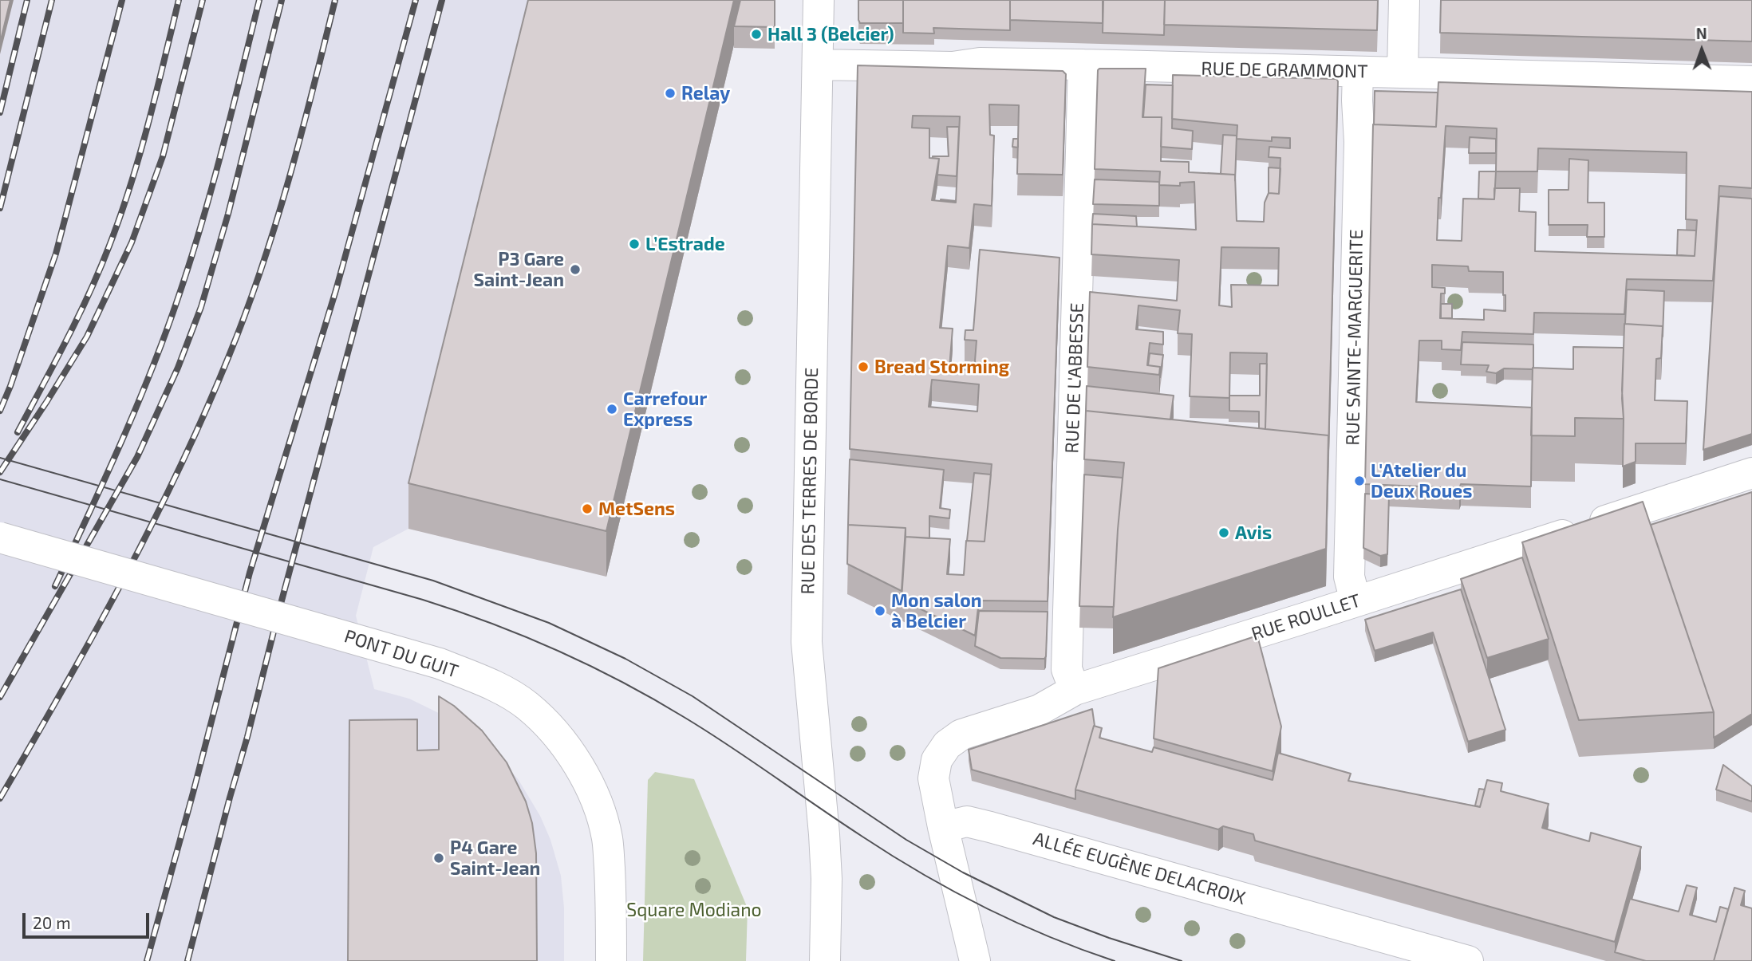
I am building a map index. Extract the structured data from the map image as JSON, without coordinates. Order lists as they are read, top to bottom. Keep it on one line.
{"streets":{"street":["RUE DE GRAMMONT","RUE SAINTE-MARGUERITE","RUE DE L'ABBESSE","RUE DES TERRES DE BORDE","RUE ROULLET","PONT DU GUIT","ALLÉE EUGÈNE DELACROIX"]},"crossings":[["RUE DE GRAMMONT","RUE SAINTE-MARGUERITE"],["RUE DE GRAMMONT","RUE DE L'ABBESSE"],["RUE DE GRAMMONT","RUE DES TERRES DE BORDE"],["RUE SAINTE-MARGUERITE","RUE ROULLET"],["RUE DE L'ABBESSE","RUE ROULLET"],["RUE ROULLET","ALLÉE EUGÈNE DELACROIX"]],"parks":["Square Modiano"],"places":["Hall 3 (Belcier)","Relay","L’Estrade","P3 Gare Saint-Jean","Bread Storming","Carrefour Express","L'Atelier du Deux Roues","MetSens","Avis","Mon salon à Belcier","P4 Gare Saint-Jean"],"scale_bar":"20 m","north":"top"}
